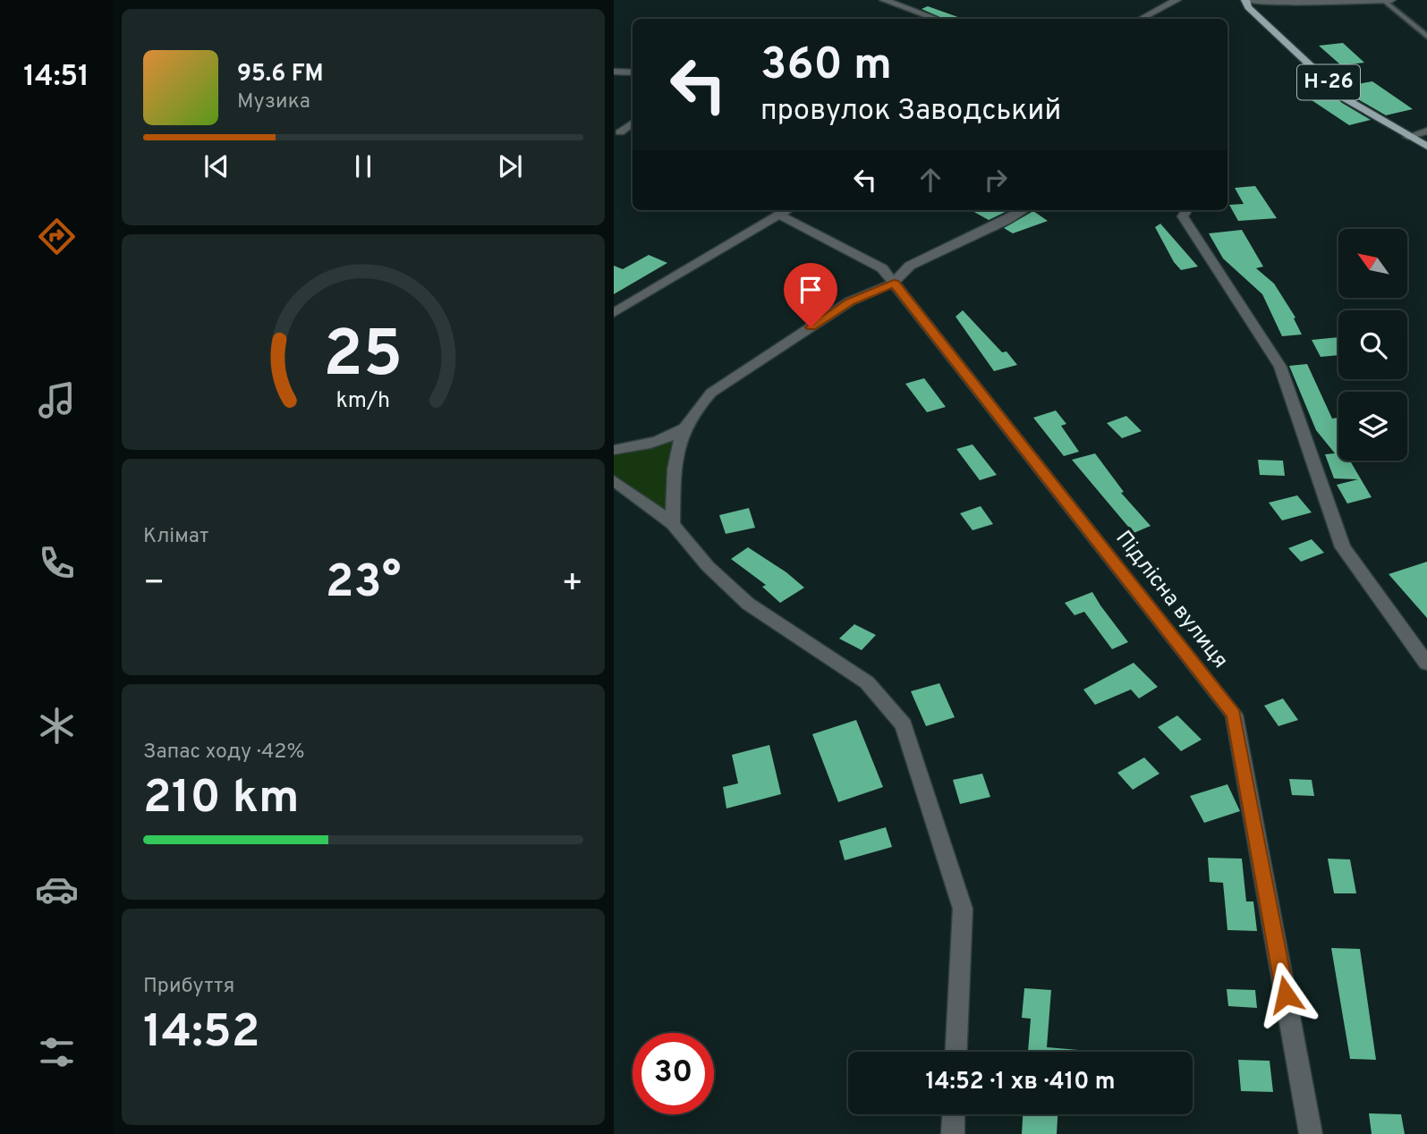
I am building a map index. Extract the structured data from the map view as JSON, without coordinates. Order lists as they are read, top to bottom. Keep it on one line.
{"streets":{"main road":["Н-26"],"street":["Підлісна вулиця"]},"north":"top left","page":{"tabs":"14:51","turn":["360 m","провулок Заводський"],"song":["95.6 FM","Музика"],"tile":["Клімат",["Запас ходу · 42%","210 km"],["Прибуття","14:52"]],"heat":["−","23°","+"],"limit":"30","trip":"14:52 · 1 хв · 410 m","gauge":["25","km/h"]}}
